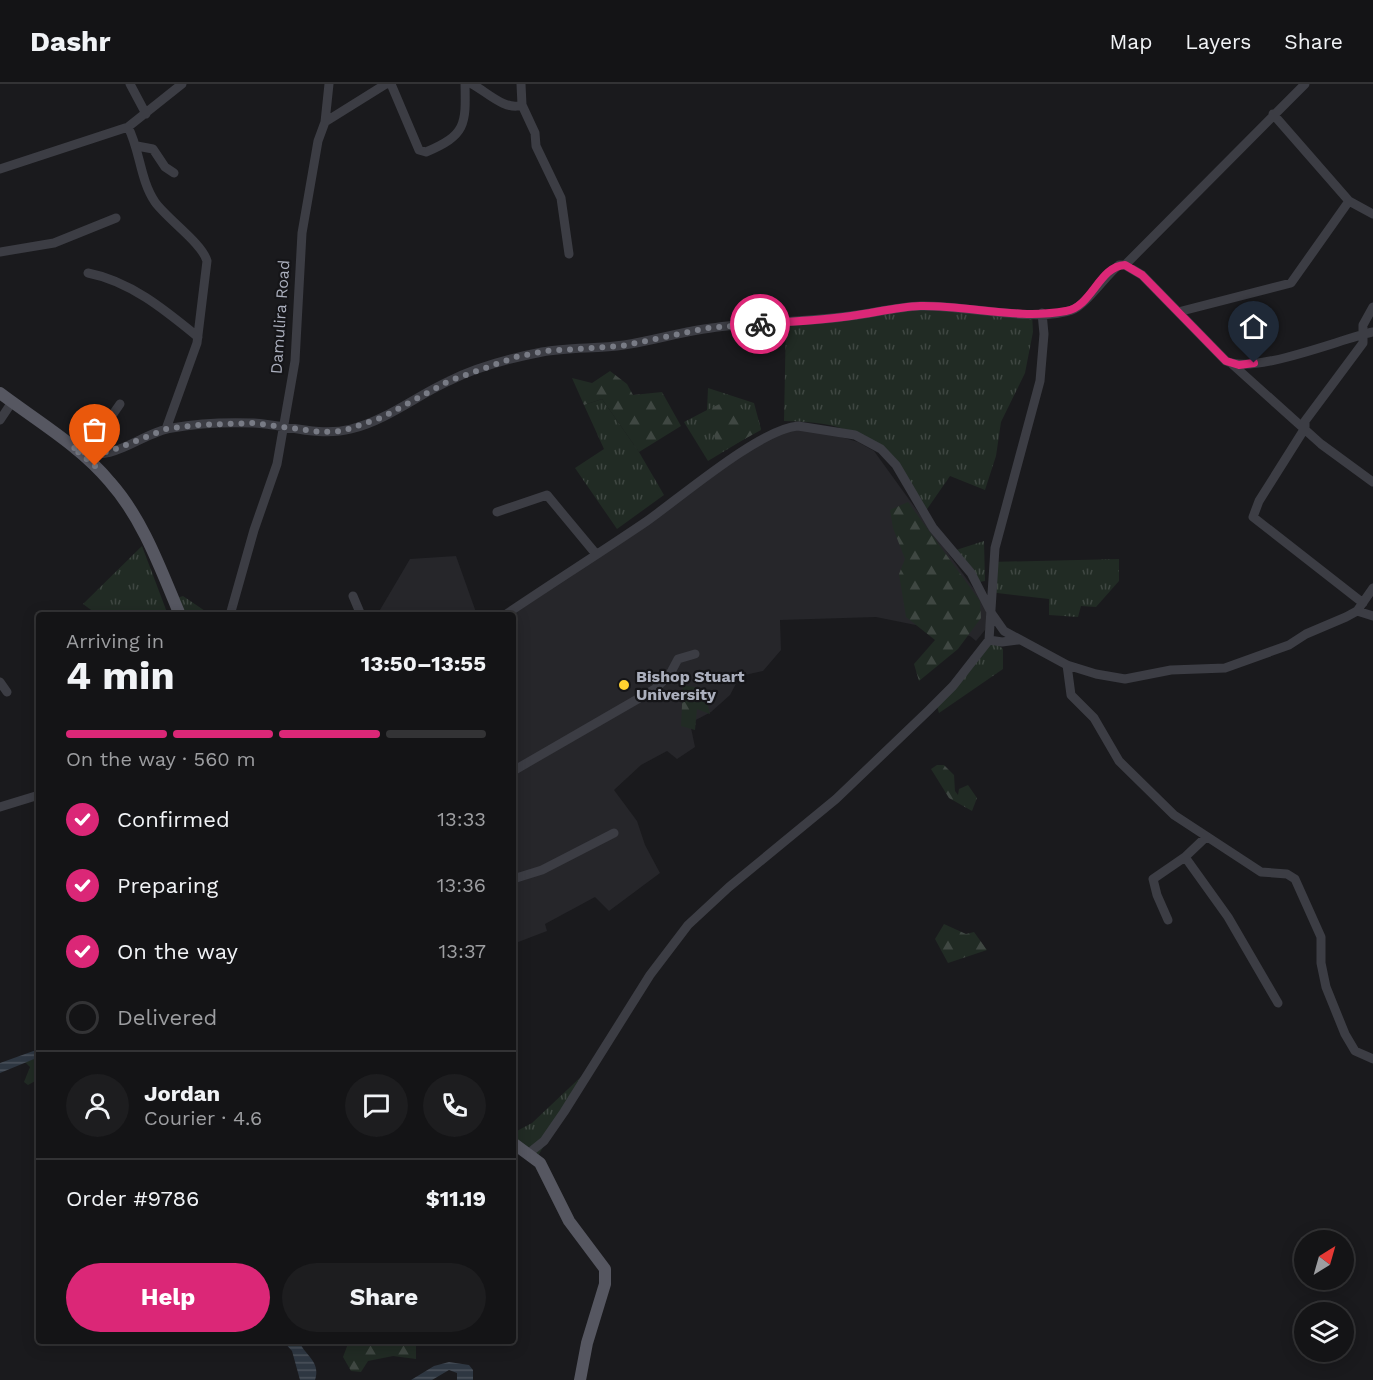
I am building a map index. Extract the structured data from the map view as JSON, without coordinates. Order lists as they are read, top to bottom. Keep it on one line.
{"streets":{"street":["Damulira Road"]},"places":["Bishop Stuart University"],"north":"top right","page":{"header":"Dashr","nav":["Map","Layers","Share"],"heading":["4 min","Arriving in","13:50–13:55"],"panel":["Jordan","Courier · 4.6","Order #9786","$11.19"],"bar":"On the way · 560 m","list":[["Confirmed","13:33"],["Preparing","13:36"],["On the way","13:37"],"Delivered"],"buttons":["Help","Share"]}}
